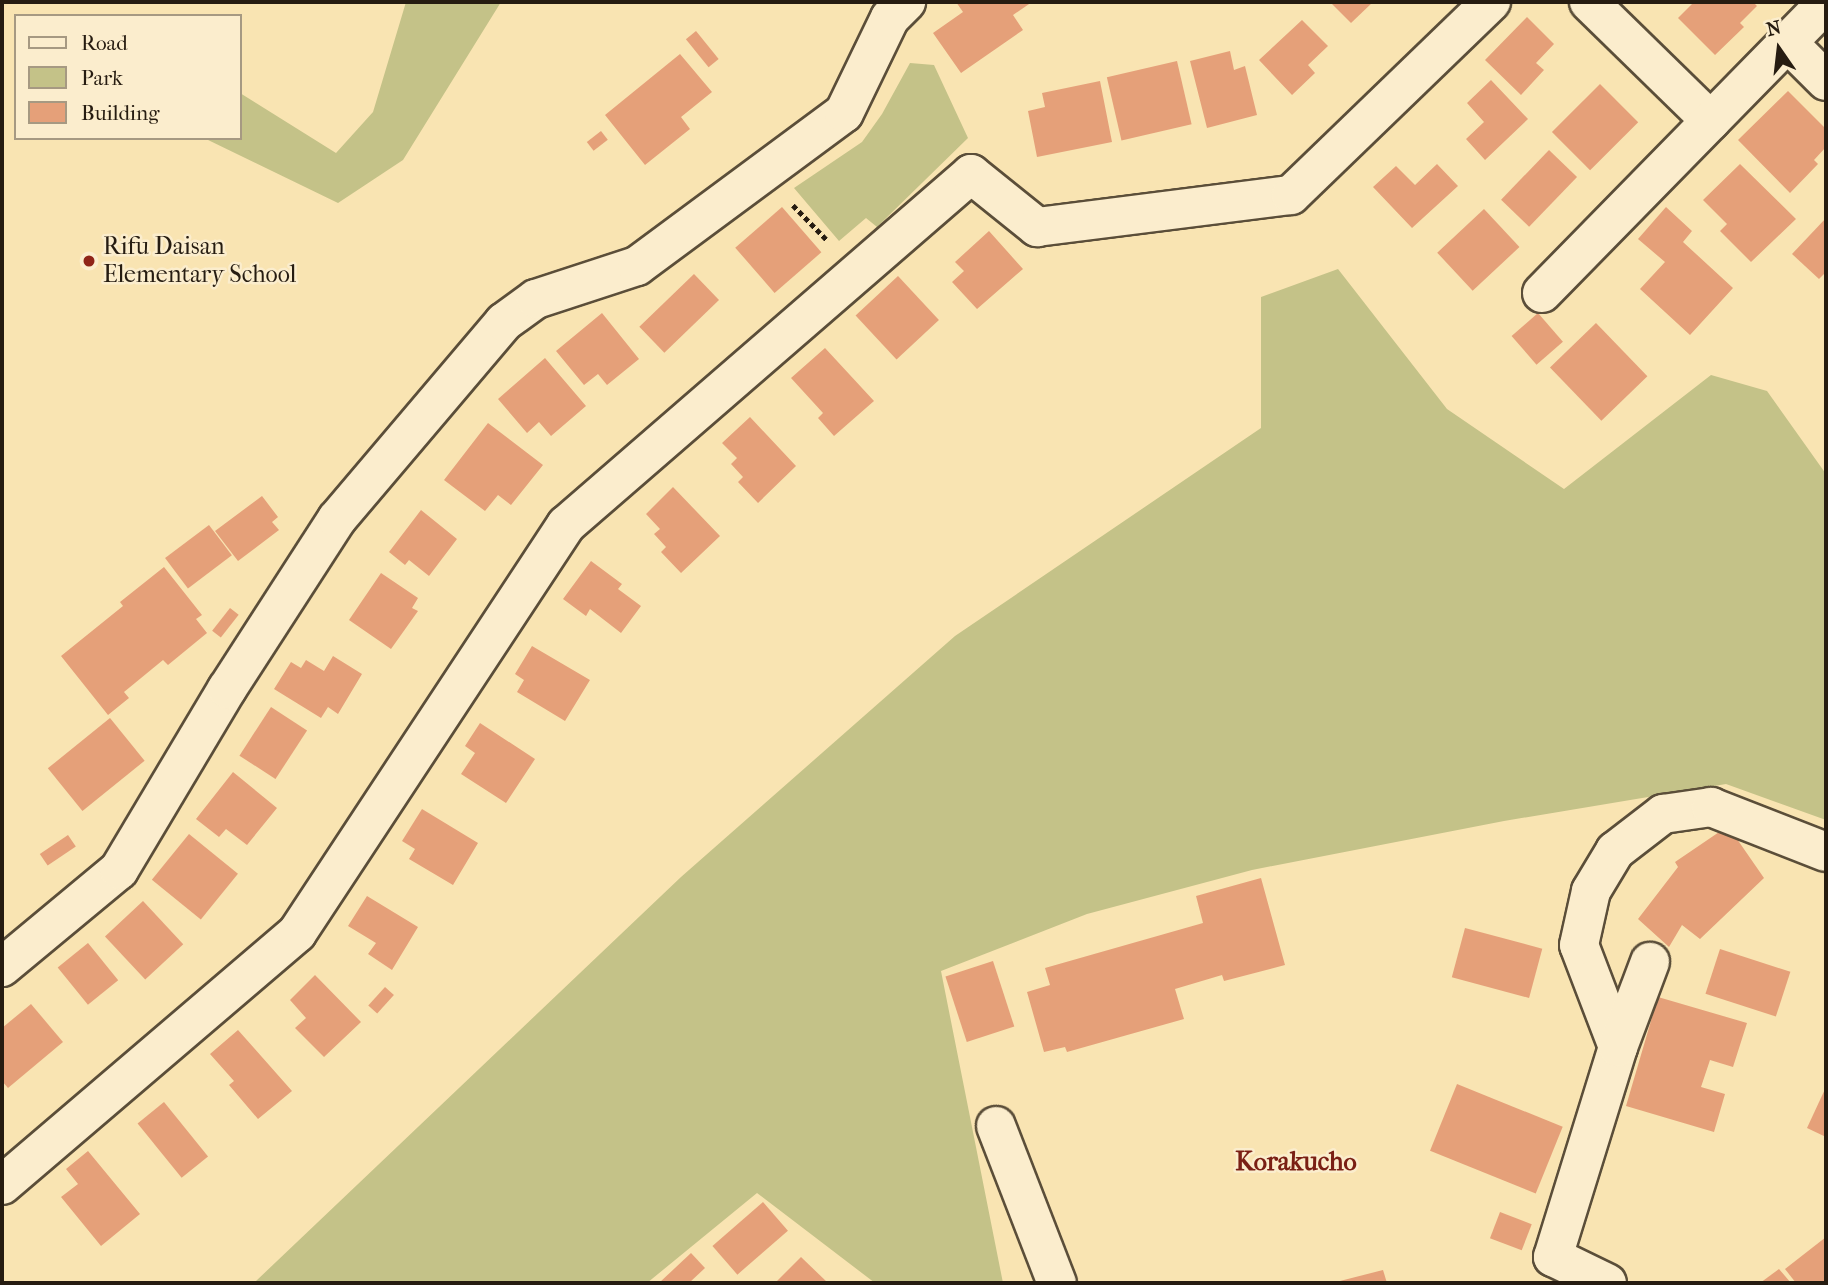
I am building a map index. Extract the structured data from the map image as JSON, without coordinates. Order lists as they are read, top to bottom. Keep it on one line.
{"districts":["Korakucho"],"places":["Rifu Daisan Elementary School"],"legend":["Road","Park","Building"],"north":"top"}
